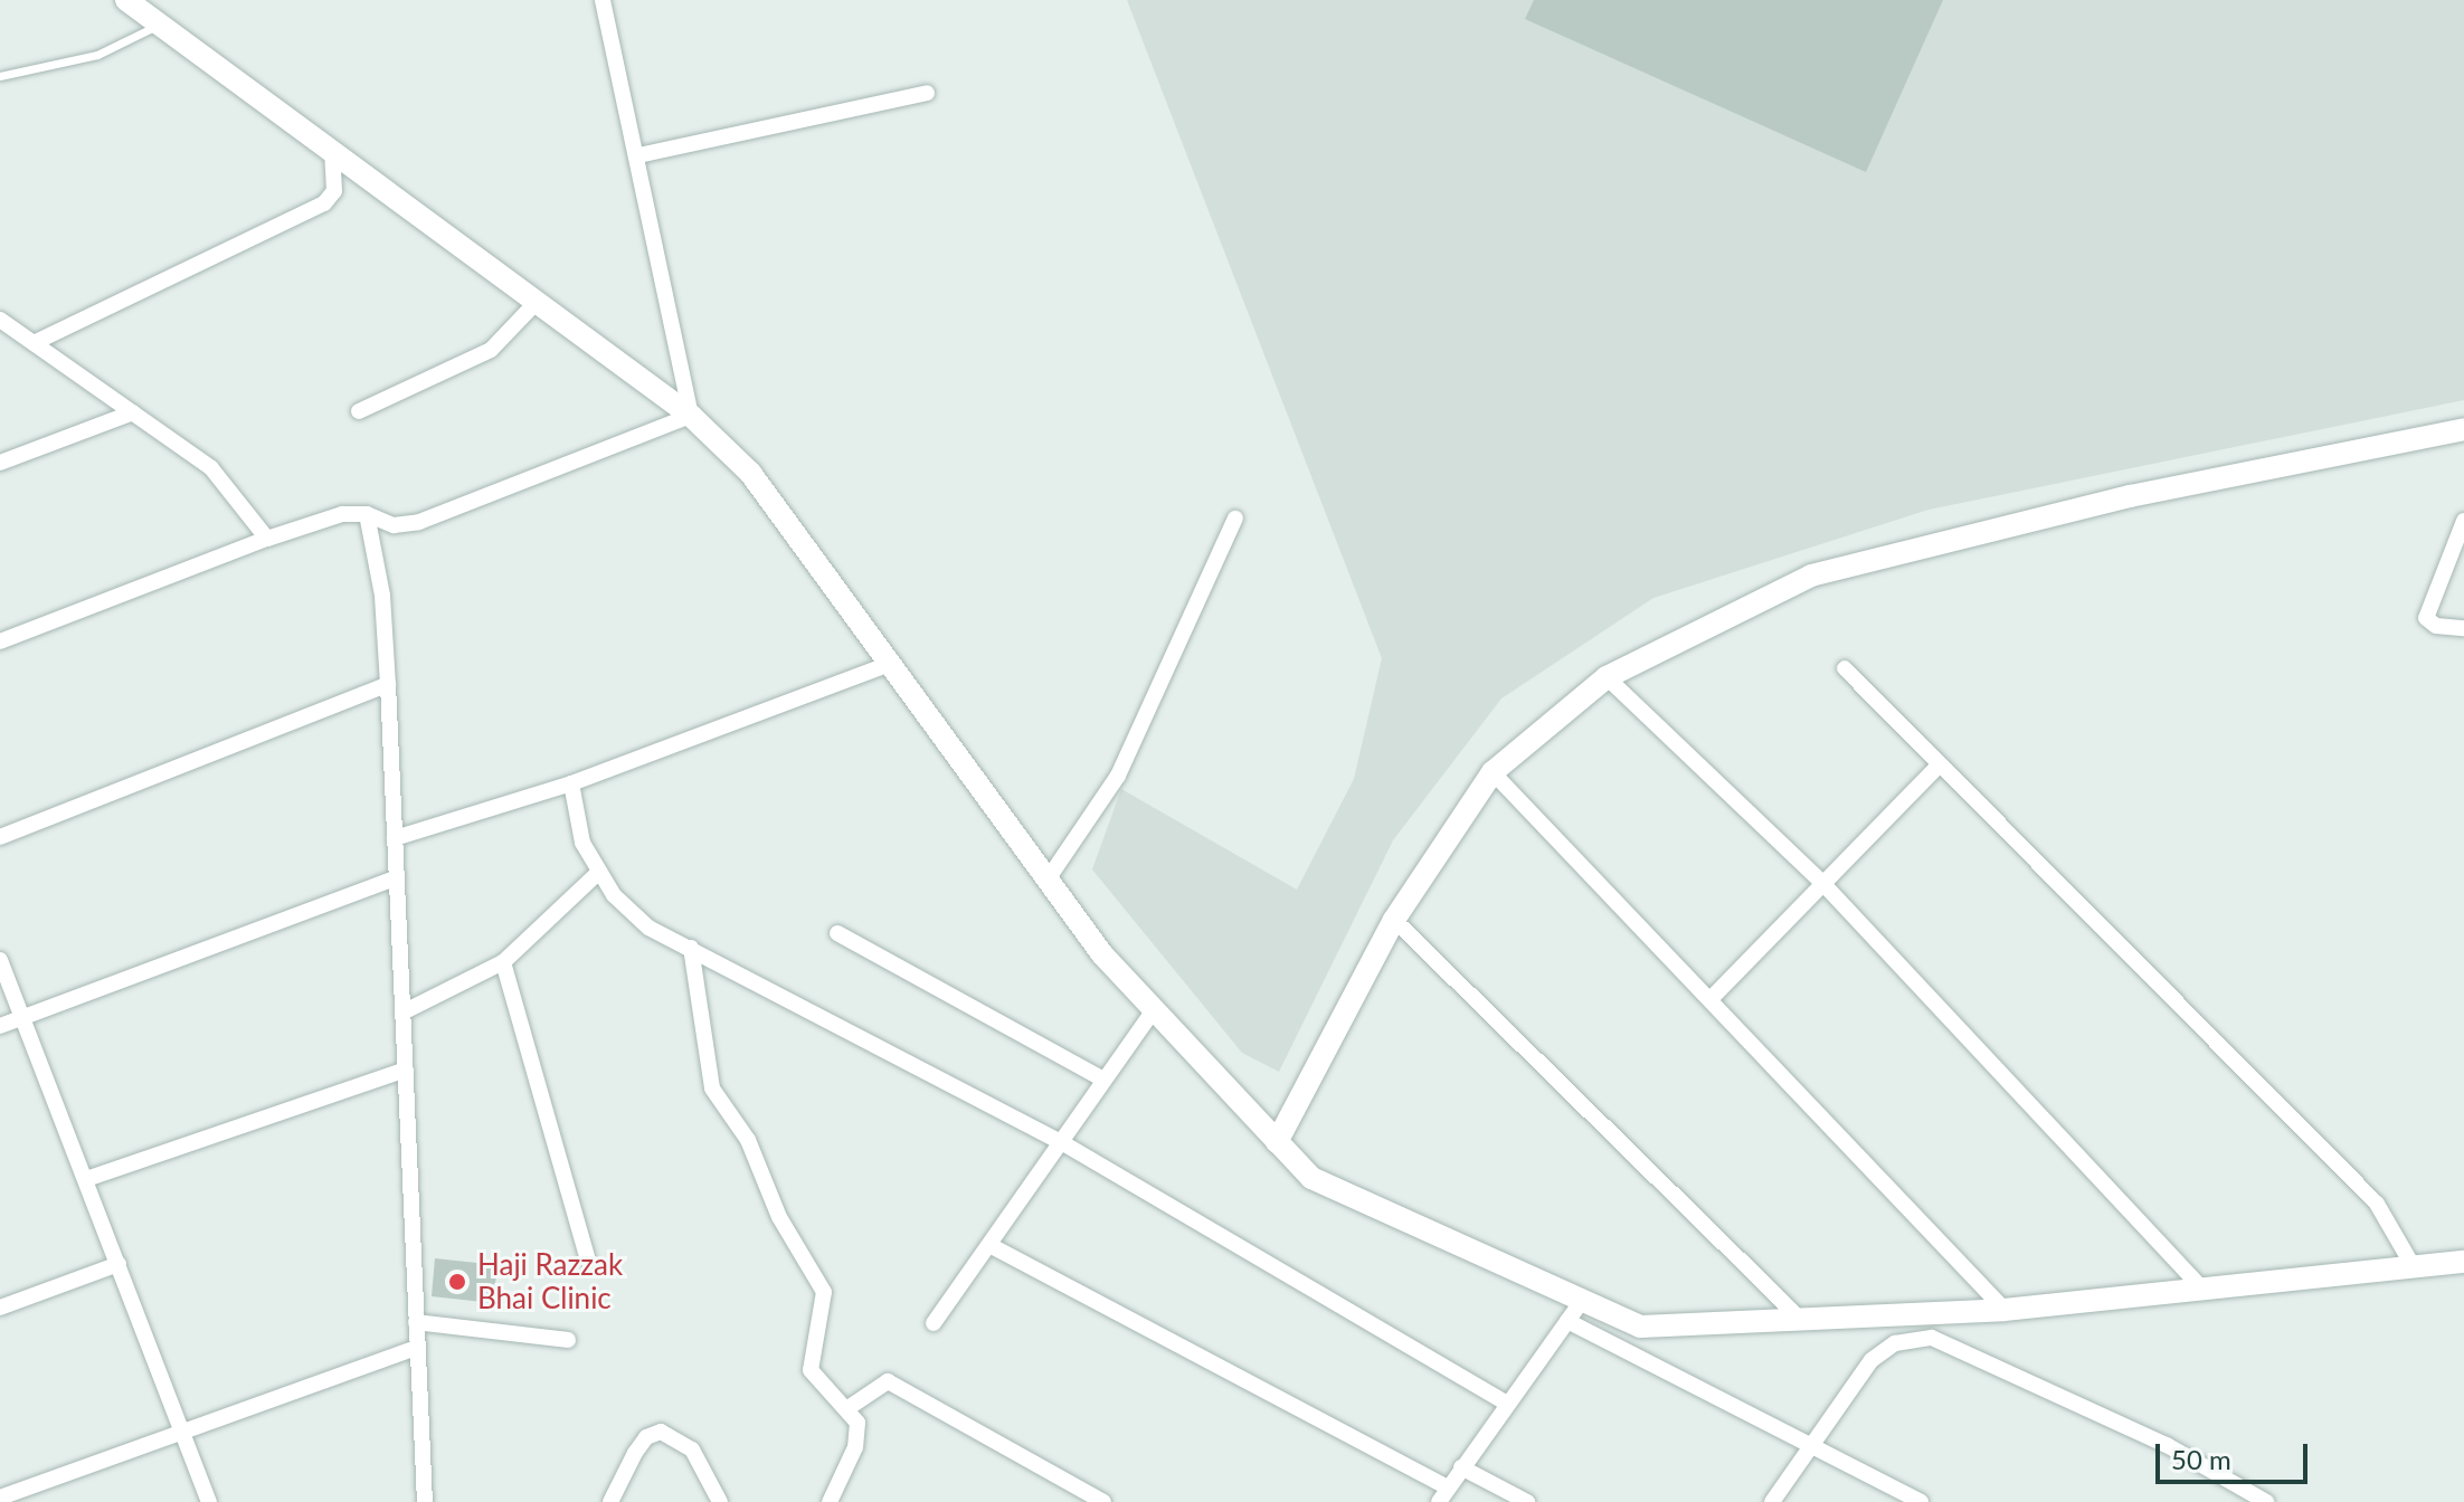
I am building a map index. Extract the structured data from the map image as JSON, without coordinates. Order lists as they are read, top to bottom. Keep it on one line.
{"places":["Haji Razzak Bhai Clinic"],"scale_bar":"50 m"}
